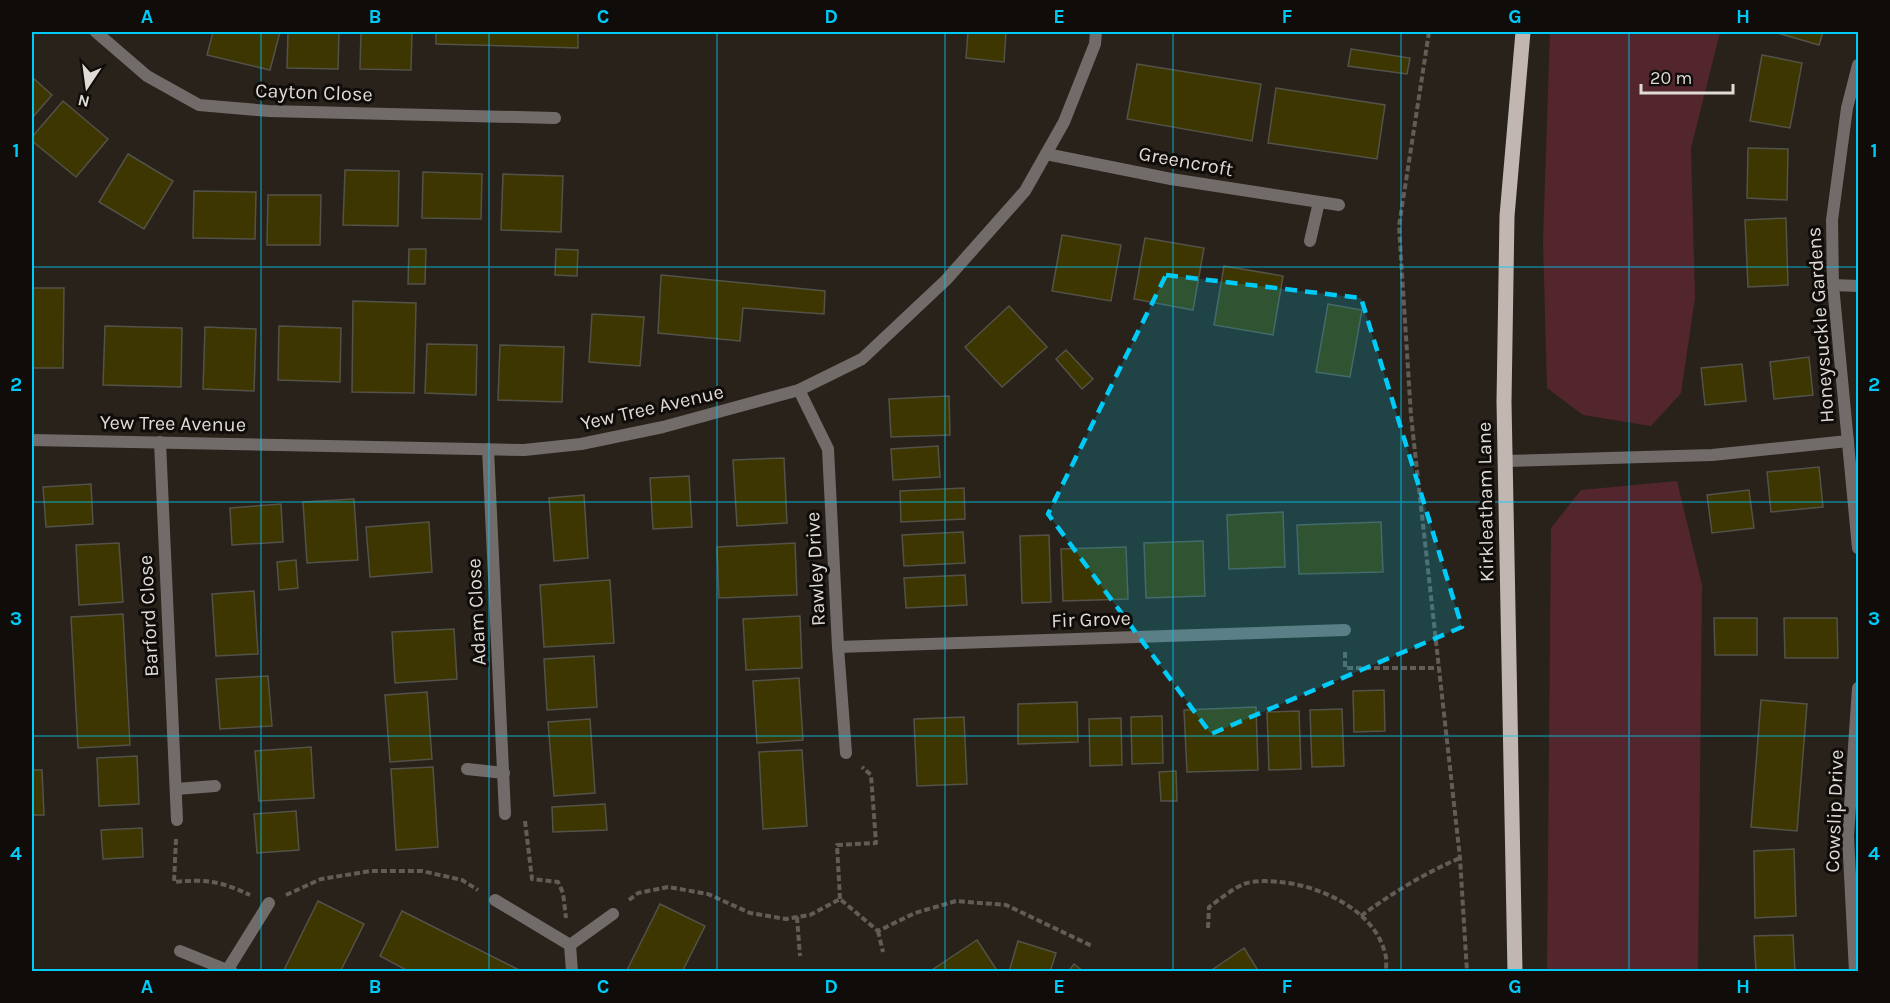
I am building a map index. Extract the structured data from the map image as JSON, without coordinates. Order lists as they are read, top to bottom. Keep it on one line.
{"streets":{"main road":["Kirkleatham Lane"],"street":["Cayton Close","Greencroft","Honeysuckle Gardens","Yew Tree Avenue","Rawley Drive","Adam Close","Barford Close","Fir Grove","Cowslip Drive"]},"crossings":[["Greencroft","Yew Tree Avenue"],["Yew Tree Avenue","Rawley Drive"],["Yew Tree Avenue","Adam Close"],["Yew Tree Avenue","Barford Close"],["Rawley Drive","Fir Grove"]],"scale_bar":"20 m","north":"bottom","grid":{"columns":["A","B","C","D","E","F","G","H"],"rows":["1","2","3","4"]}}
